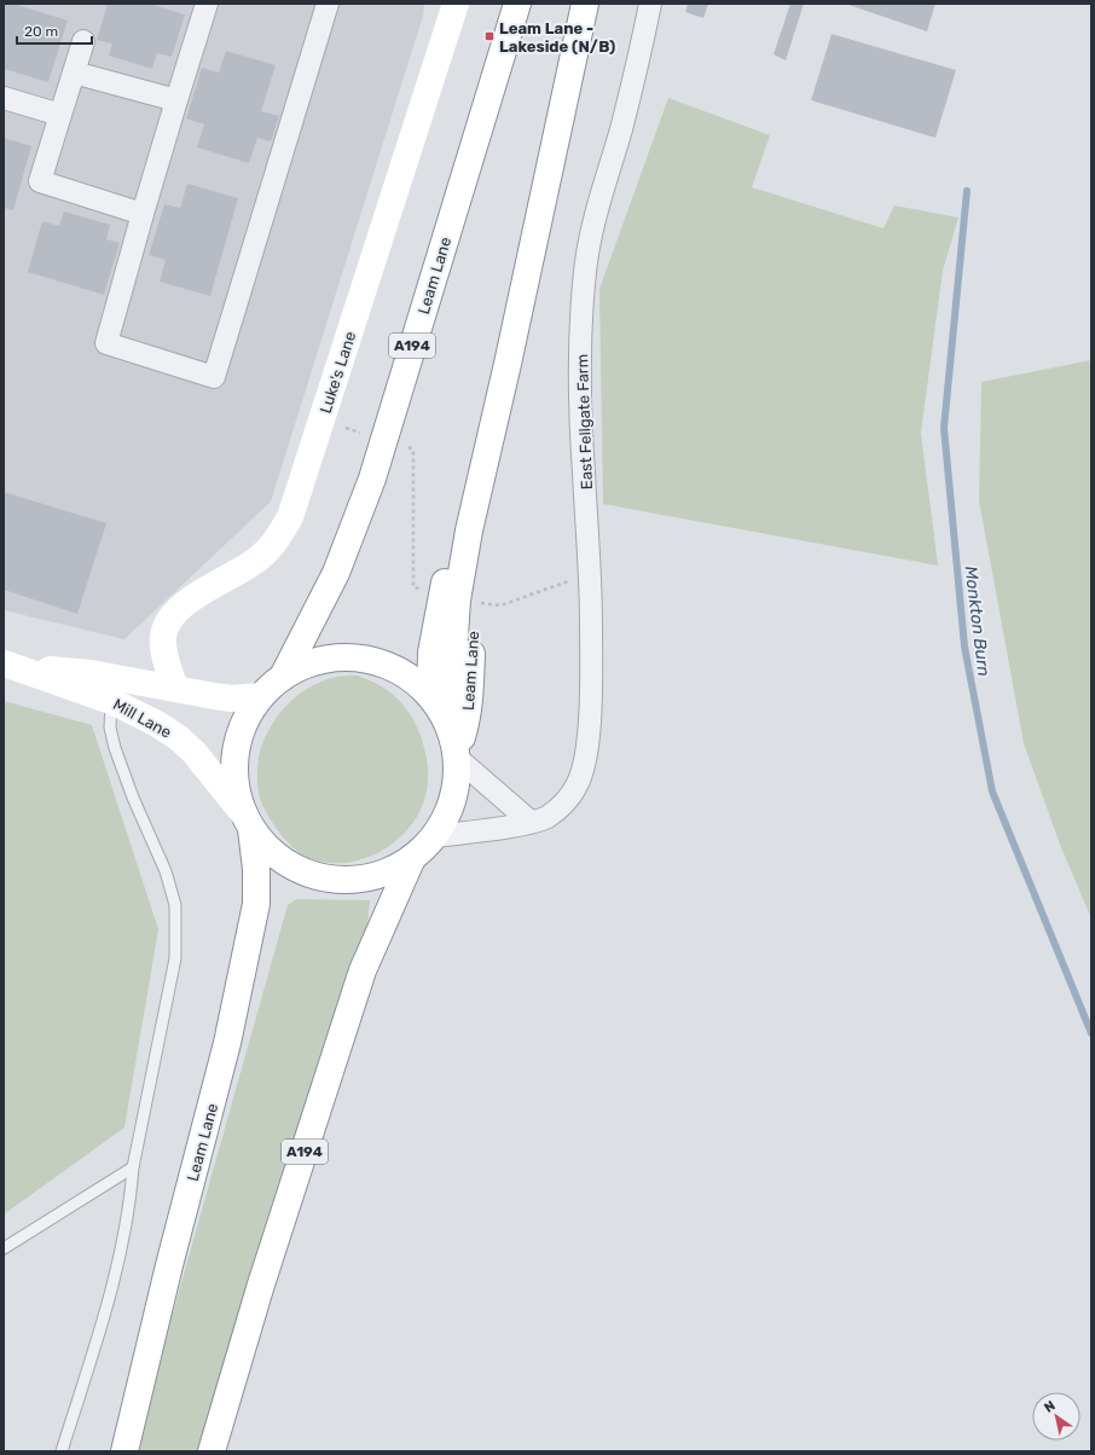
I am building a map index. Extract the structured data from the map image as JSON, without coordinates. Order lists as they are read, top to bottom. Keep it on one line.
{"streets":{"main road":["Leam Lane","A194","Luke's Lane","Mill Lane"],"street":["East Fellgate Farm"]},"crossings":[["Leam Lane","East Fellgate Farm"],["Leam Lane","Mill Lane"],["Luke's Lane","Mill Lane"]],"water":["Monkton Burn"],"places":{"transit":["Leam Lane - Lakeside (N/B)"]},"scale_bar":"20 m","north":"top left"}
